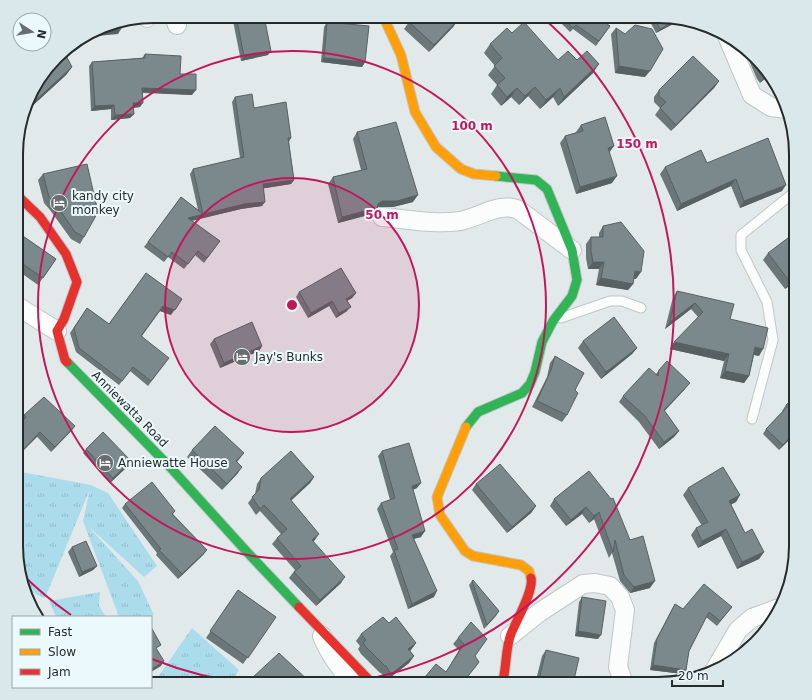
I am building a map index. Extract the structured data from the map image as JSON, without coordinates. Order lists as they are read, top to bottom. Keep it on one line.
{"streets":{"street":["Anniewatta Road"]},"places":{"hotel":["kandy city monkey","Jay's Bunks","Anniewatte House"]},"legend":["Fast","Slow","Jam"],"scale_bar":"20 m","north":"right","rings":["100 m","150 m","50 m"]}
